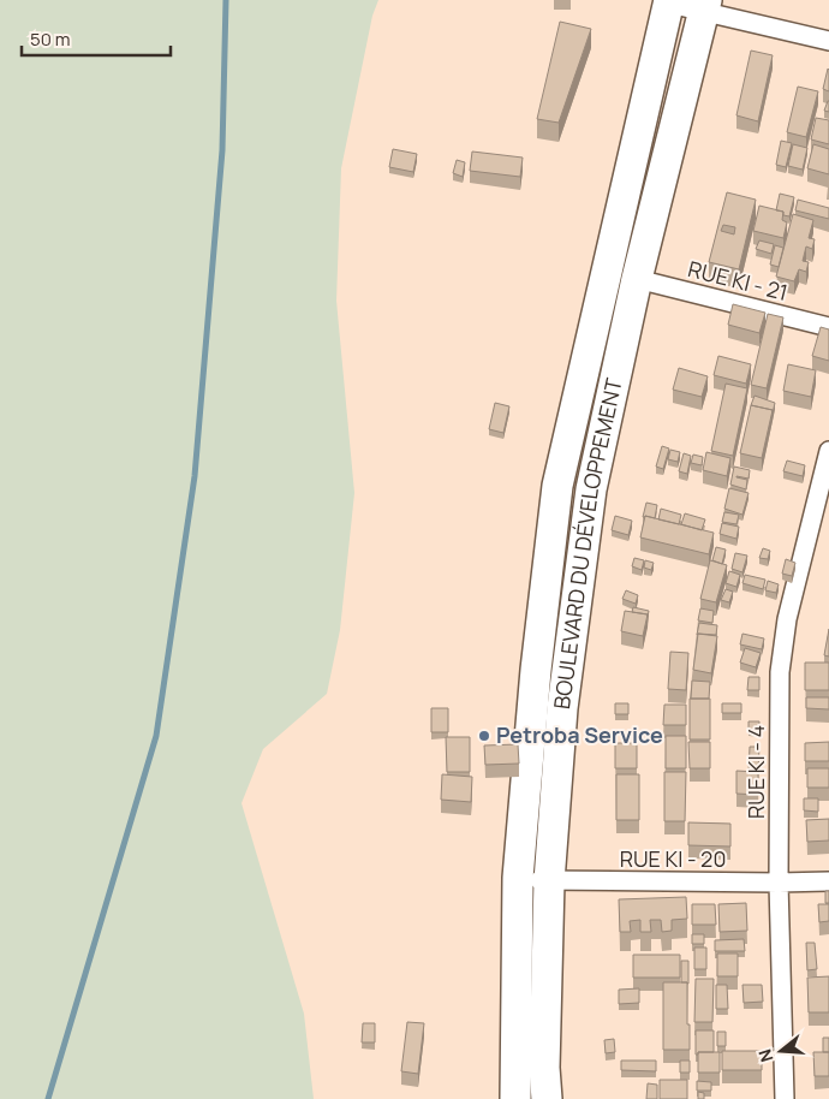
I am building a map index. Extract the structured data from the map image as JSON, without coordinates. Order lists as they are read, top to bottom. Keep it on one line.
{"streets":{"highway":["BOULEVARD DU DÉVELOPPEMENT"],"street":["RUE KI - 21","RUE KI - 4","RUE KI - 20"]},"crossings":[["RUE KI - 21","BOULEVARD DU DÉVELOPPEMENT"],["BOULEVARD DU DÉVELOPPEMENT","RUE KI - 20"],["RUE KI - 4","RUE KI - 20"]],"places":["Petroba Service"],"scale_bar":"50 m","north":"left"}
